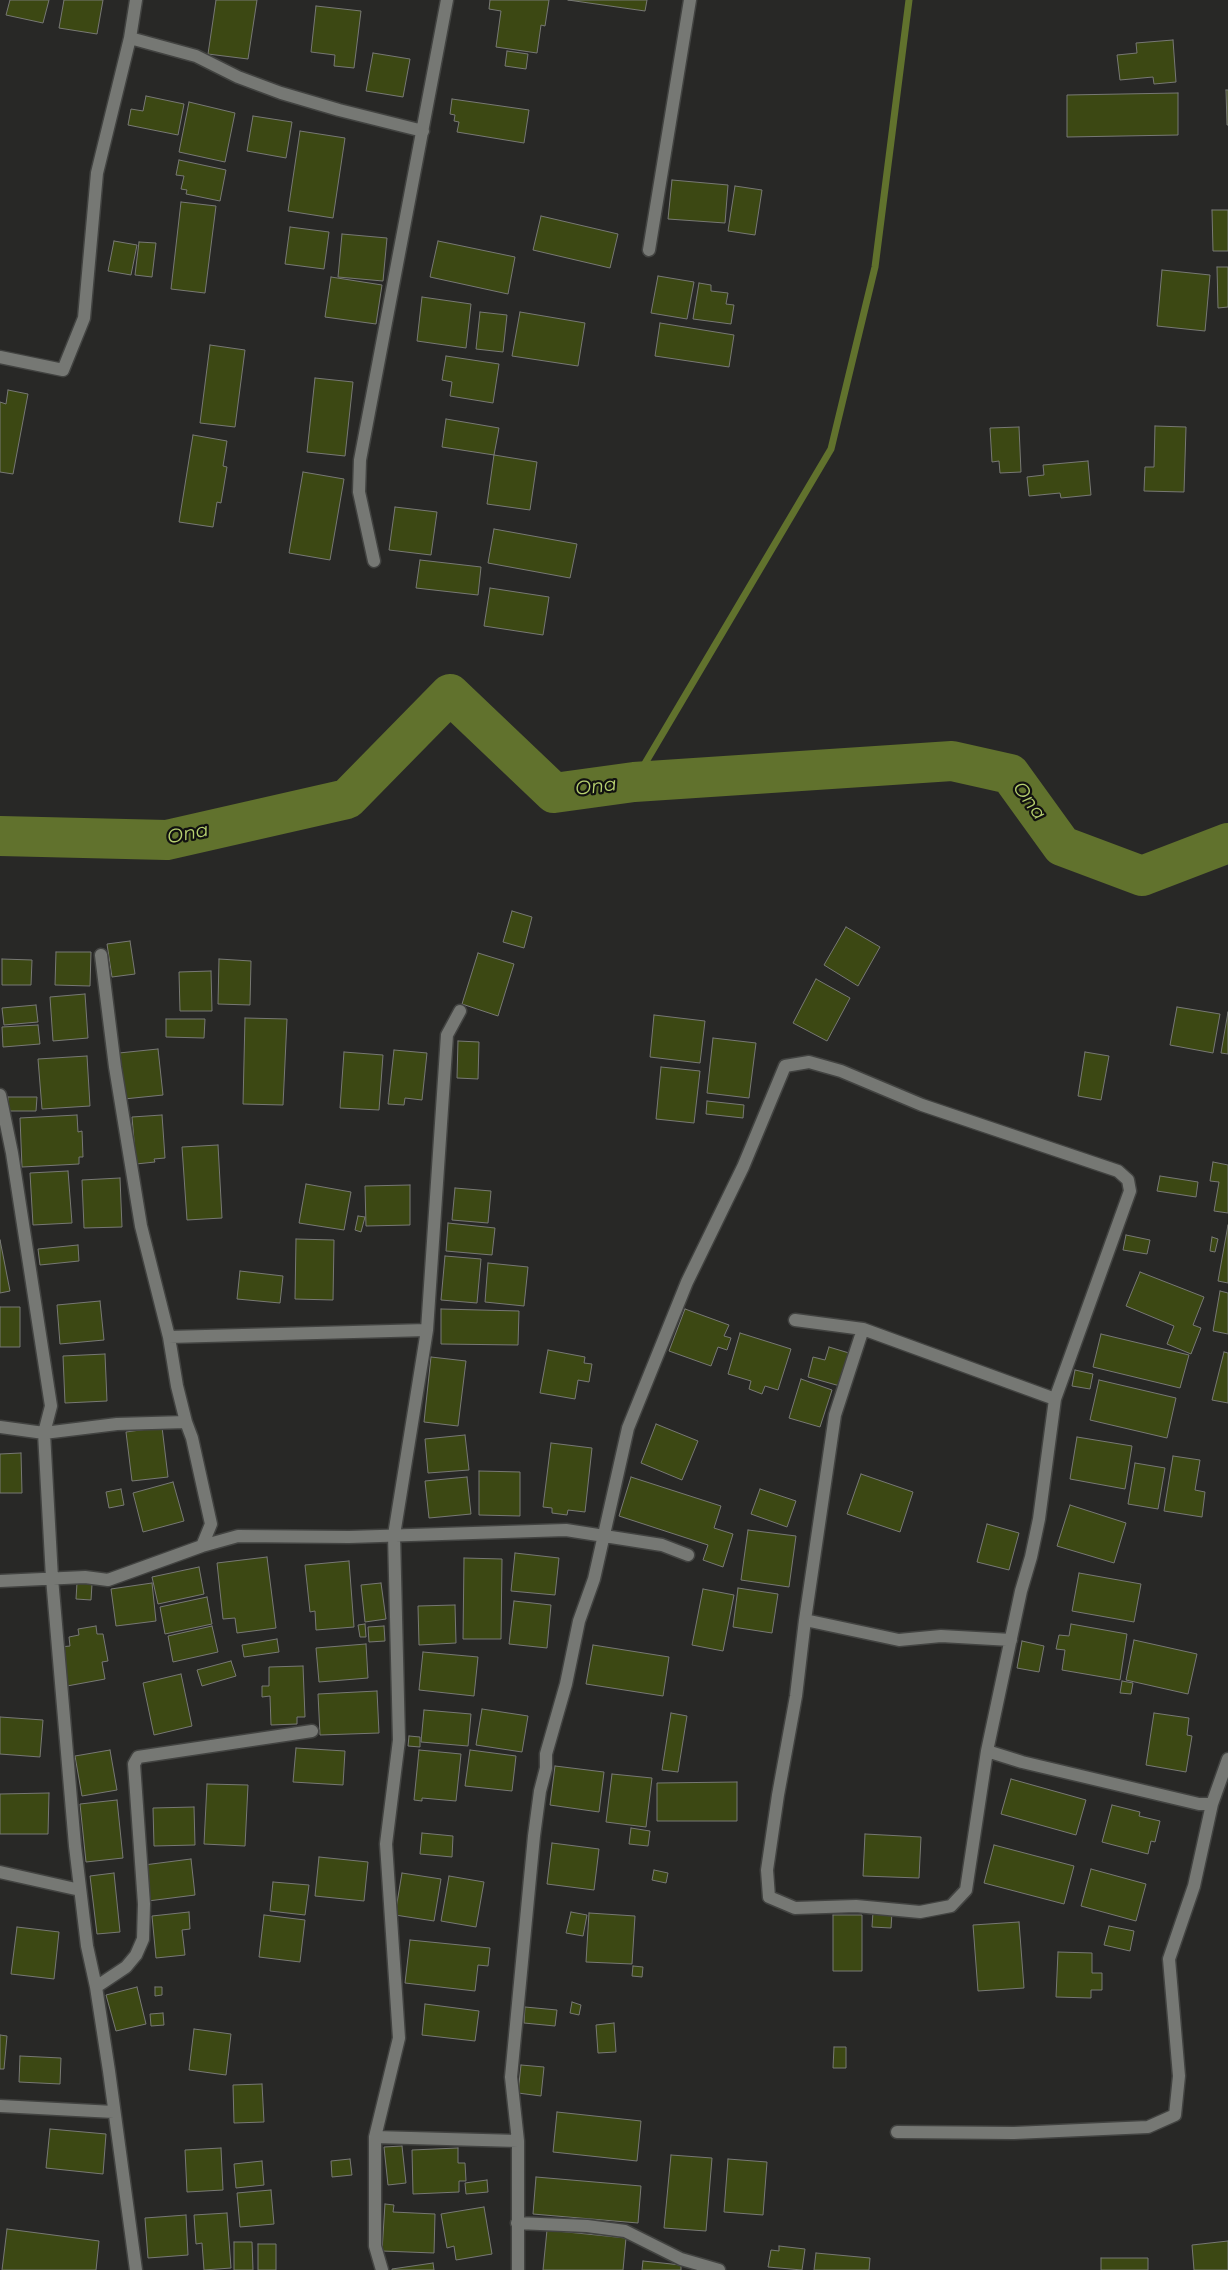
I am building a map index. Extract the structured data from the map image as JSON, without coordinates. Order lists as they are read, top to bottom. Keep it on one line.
{"water":["Ona"]}
